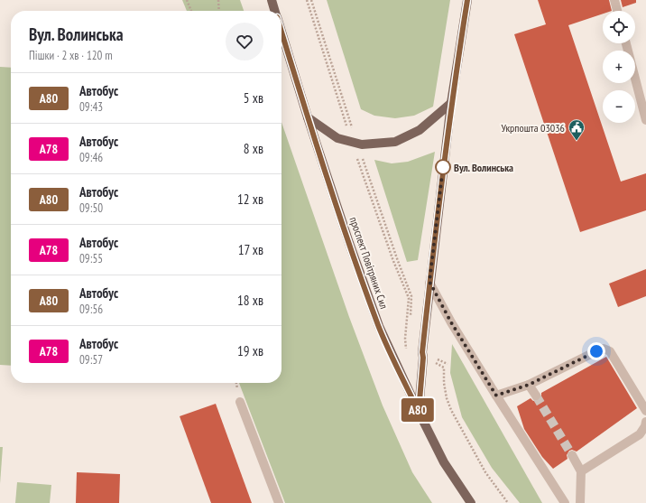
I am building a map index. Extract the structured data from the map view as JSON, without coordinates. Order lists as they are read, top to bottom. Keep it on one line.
{"streets":{"main road":["проспект Повітряних Сил"]},"places":{"public building":["Укрпошта 03036"],"other":["Вул. Волинська"]},"lines":["bus line А80"],"page":{"on_map":"А80","map_buttons":["+","−"],"heading":["Вул. Волинська","Пішки · 2 хв · 120 m"],"list":[{"mark":"А80","name":"Автобус","note":"09:43","value":"5 хв"},{"mark":"А78","name":"Автобус","note":"09:46","value":"8 хв"},{"mark":"А80","name":"Автобус","note":"09:50","value":"12 хв"},{"mark":"А78","name":"Автобус","note":"09:55","value":"17 хв"},{"mark":"А80","name":"Автобус","note":"09:56","value":"18 хв"},{"mark":"А78","name":"Автобус","note":"09:57","value":"19 хв"}]}}
